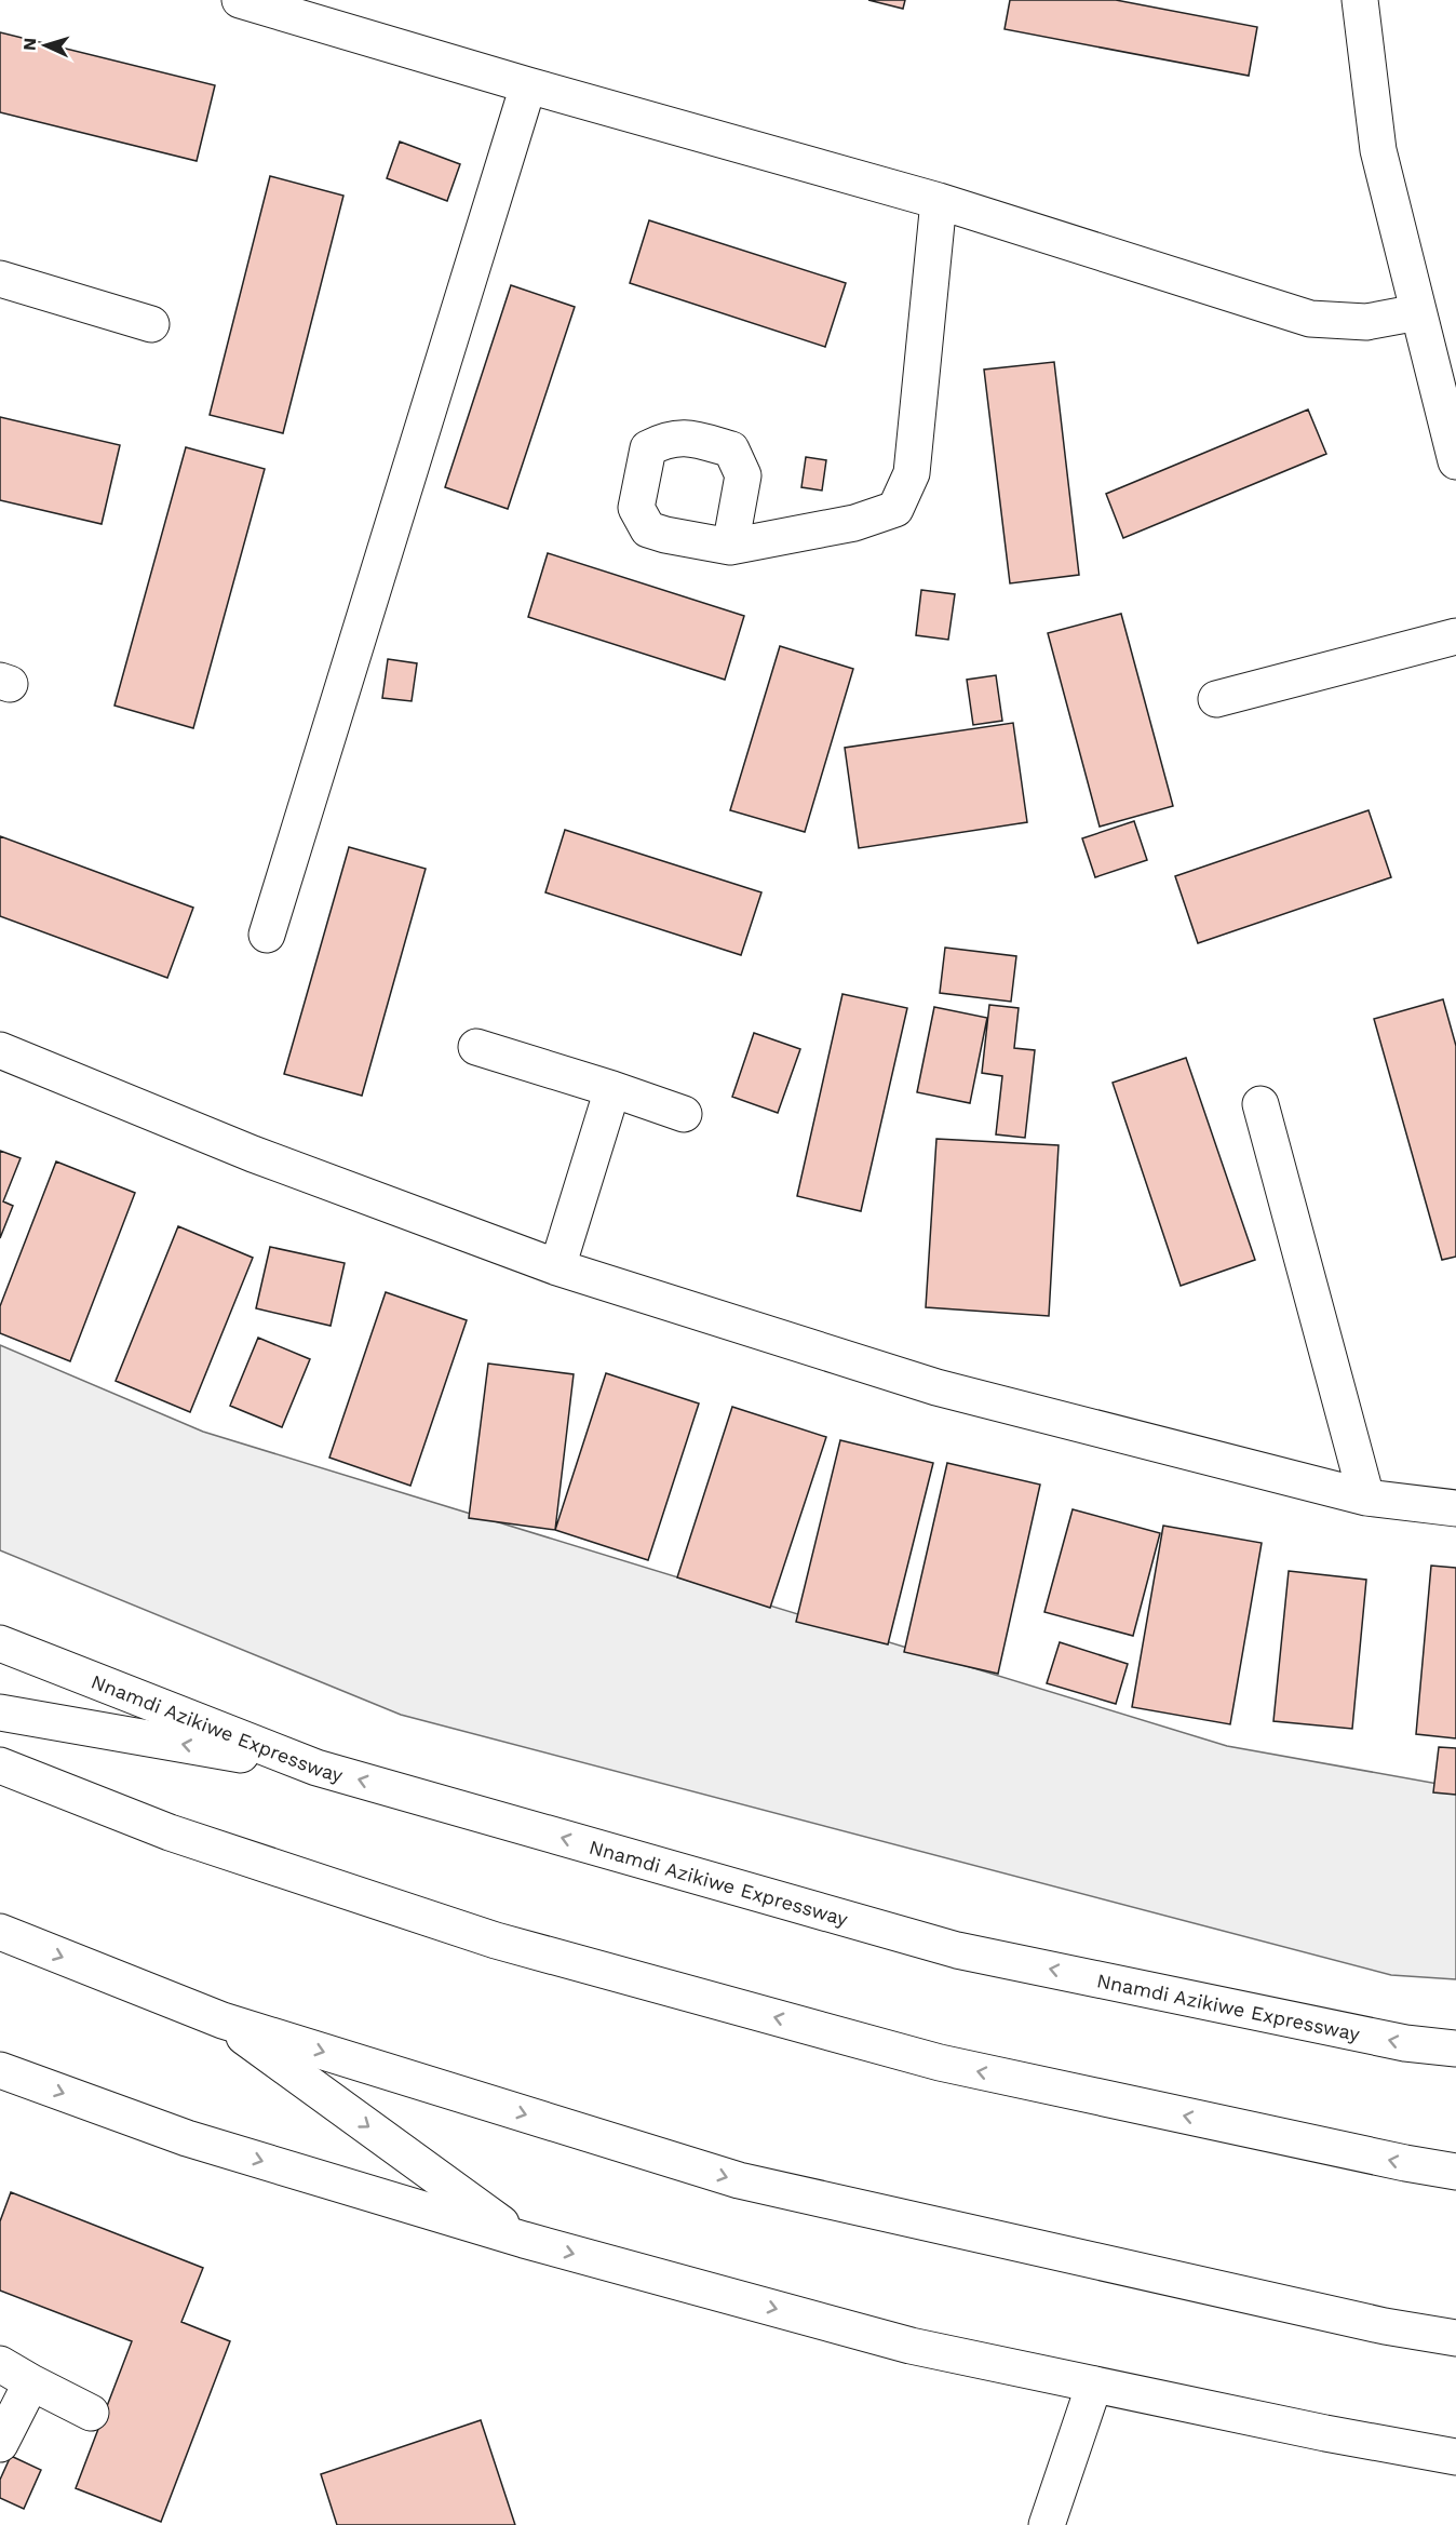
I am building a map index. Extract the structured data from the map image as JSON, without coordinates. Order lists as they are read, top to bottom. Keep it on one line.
{"streets":{"main road":["Nnamdi Azikiwe Expressway"]},"north":"left"}
